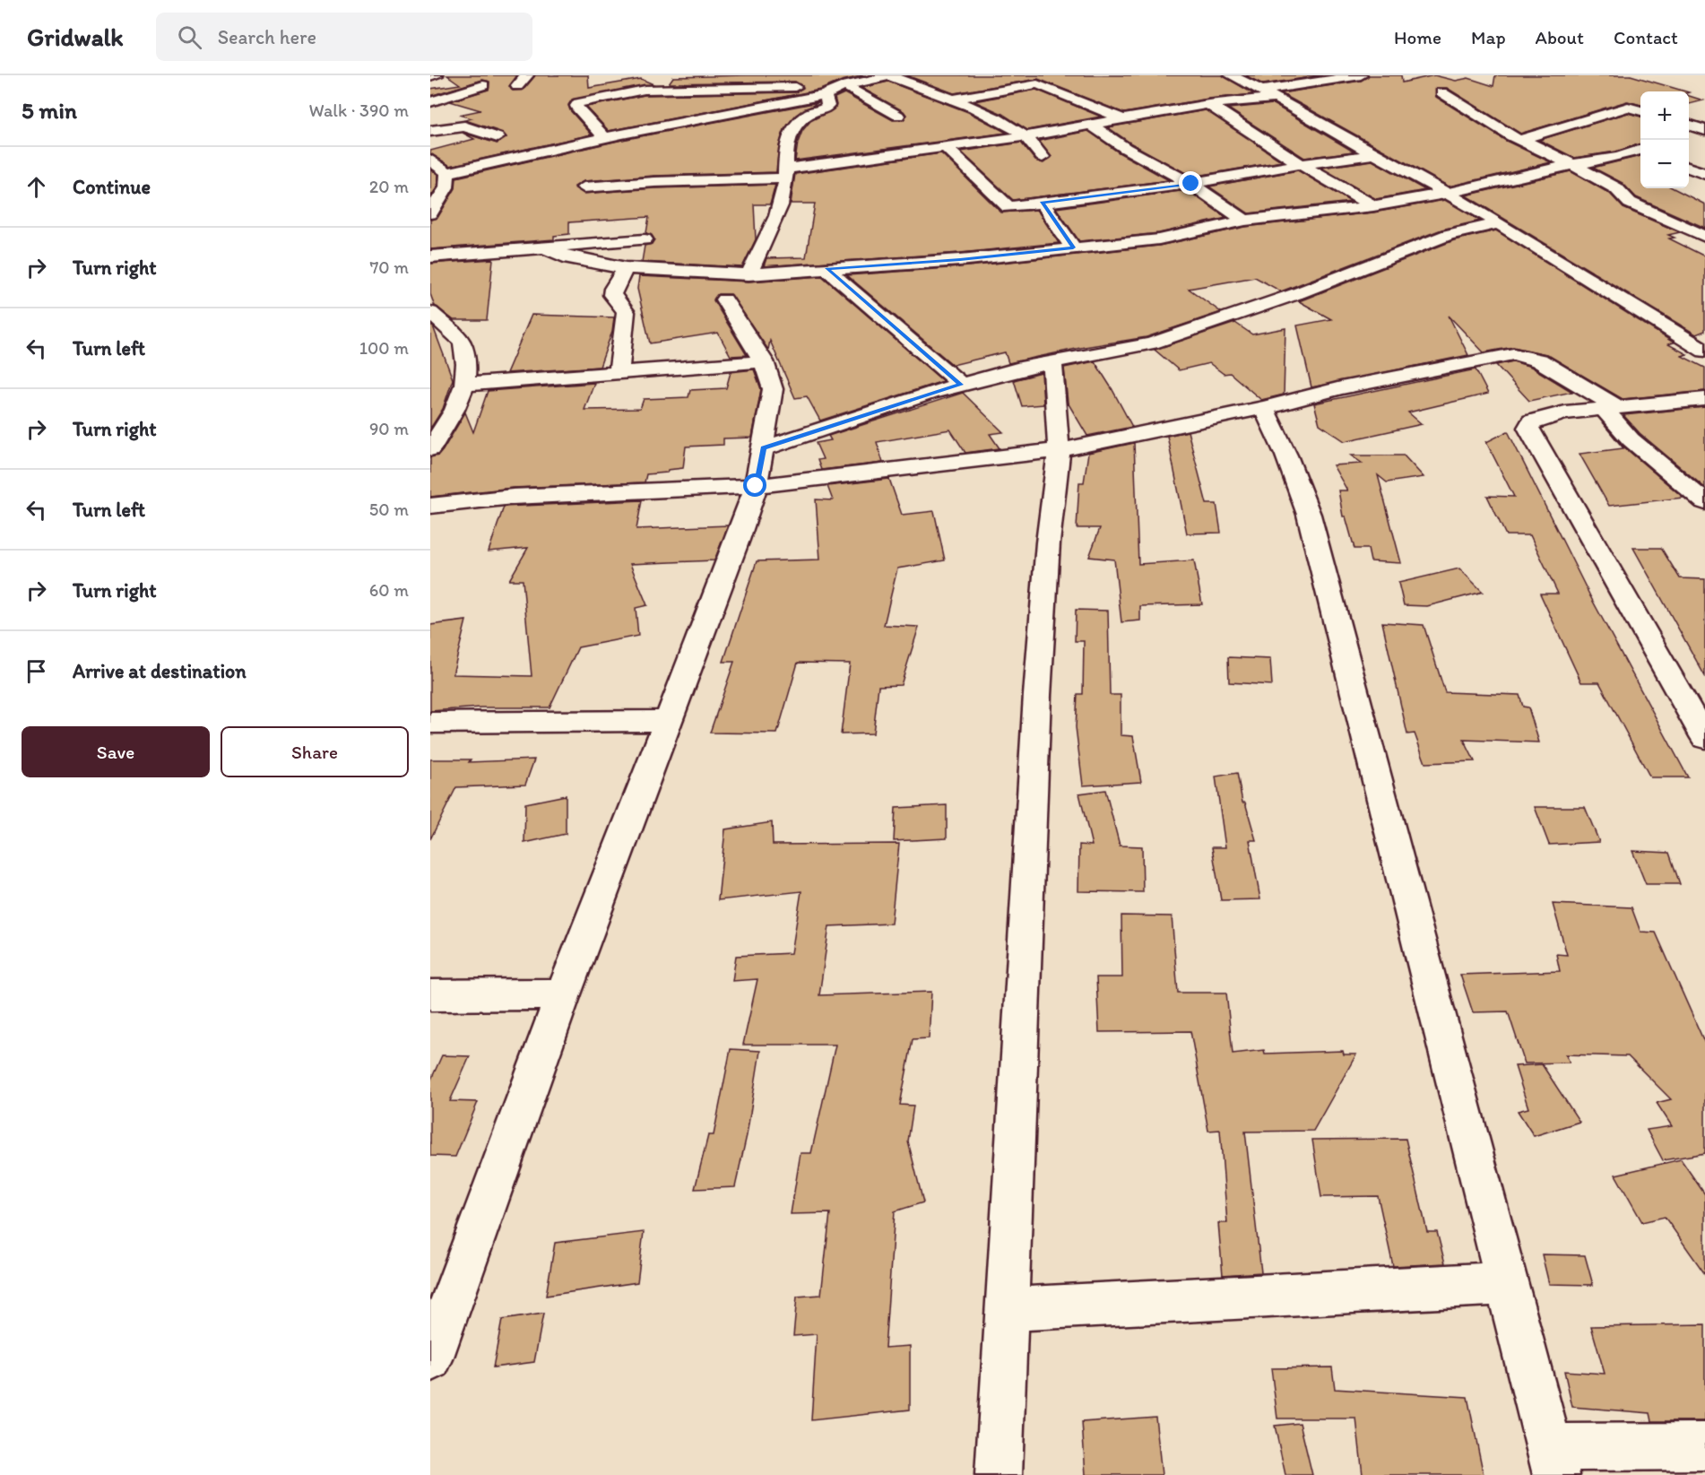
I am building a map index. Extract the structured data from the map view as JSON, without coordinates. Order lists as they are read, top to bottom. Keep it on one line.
{"page":{"header":"Gridwalk","search":"Search here","nav":["Home","Map","About","Contact"],"heading":["5 min","Walk · 390 m"],"map_buttons":["+","−"],"list":[["Continue","20 m"],["Turn right","70 m"],["Turn left","100 m"],["Turn right","90 m"],["Turn left","50 m"],["Turn right","60 m"],"Arrive at destination"],"buttons":["Save","Share"]}}
